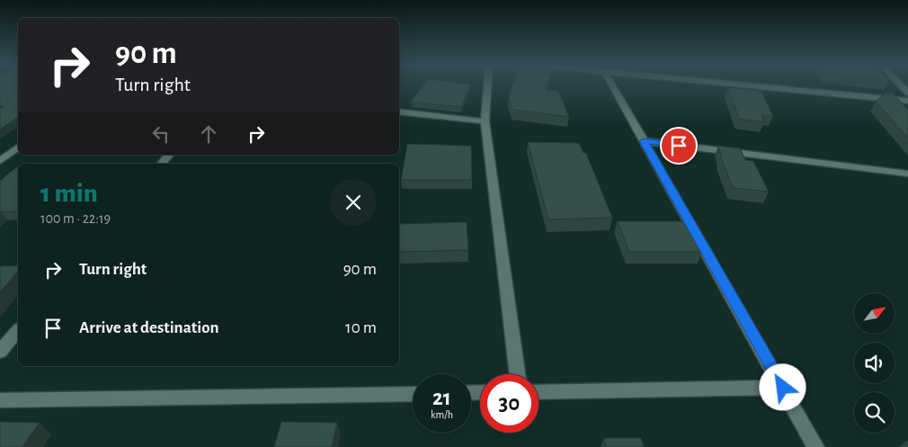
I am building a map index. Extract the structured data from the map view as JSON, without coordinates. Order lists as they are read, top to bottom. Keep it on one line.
{"north":"top right","page":{"turn":["90 m","Turn right"],"heading":["1 min","100 m · 22:19"],"list":[{"name":"Turn right","value":"90 m"},{"name":"Arrive at destination","value":"10 m"}],"speed":"21 km/h","limit":"30"}}
